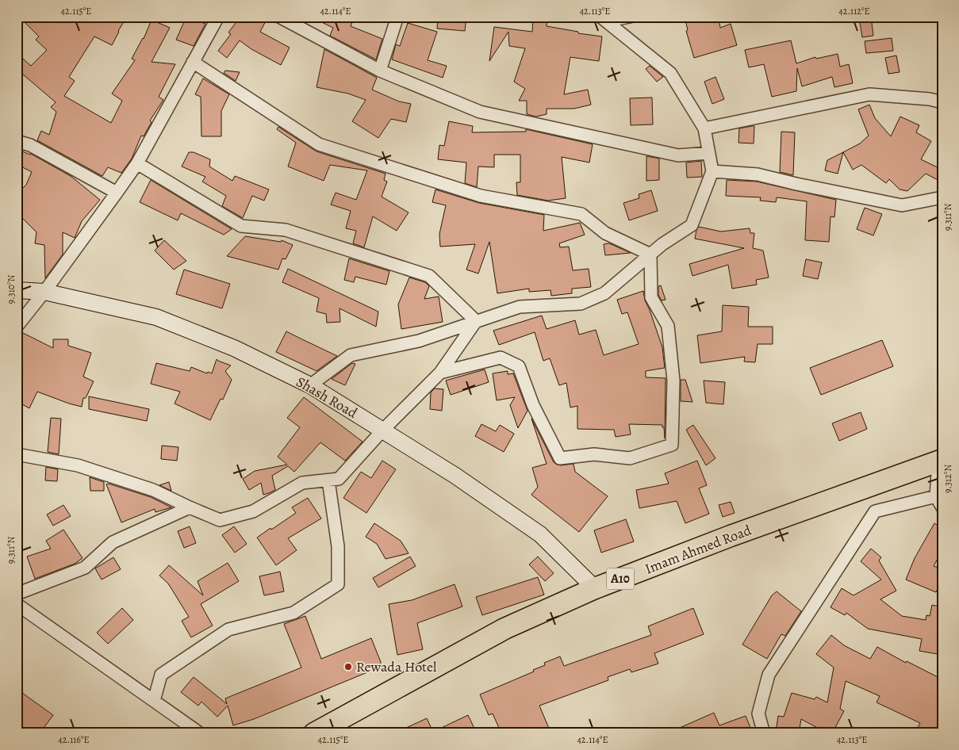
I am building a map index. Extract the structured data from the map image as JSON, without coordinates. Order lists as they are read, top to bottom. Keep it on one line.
{"streets":{"highway":["Imam Ahmed Road","A10"],"street":["Shash Road"]},"crossings":[["Shash Road","Imam Ahmed Road"]],"places":["Rewada Hotel"],"coordinates":["42.115°E","42.114°E","42.113°E","42.112°E","9.311°N","9.310°N","9.312°N","42.116°E"]}
